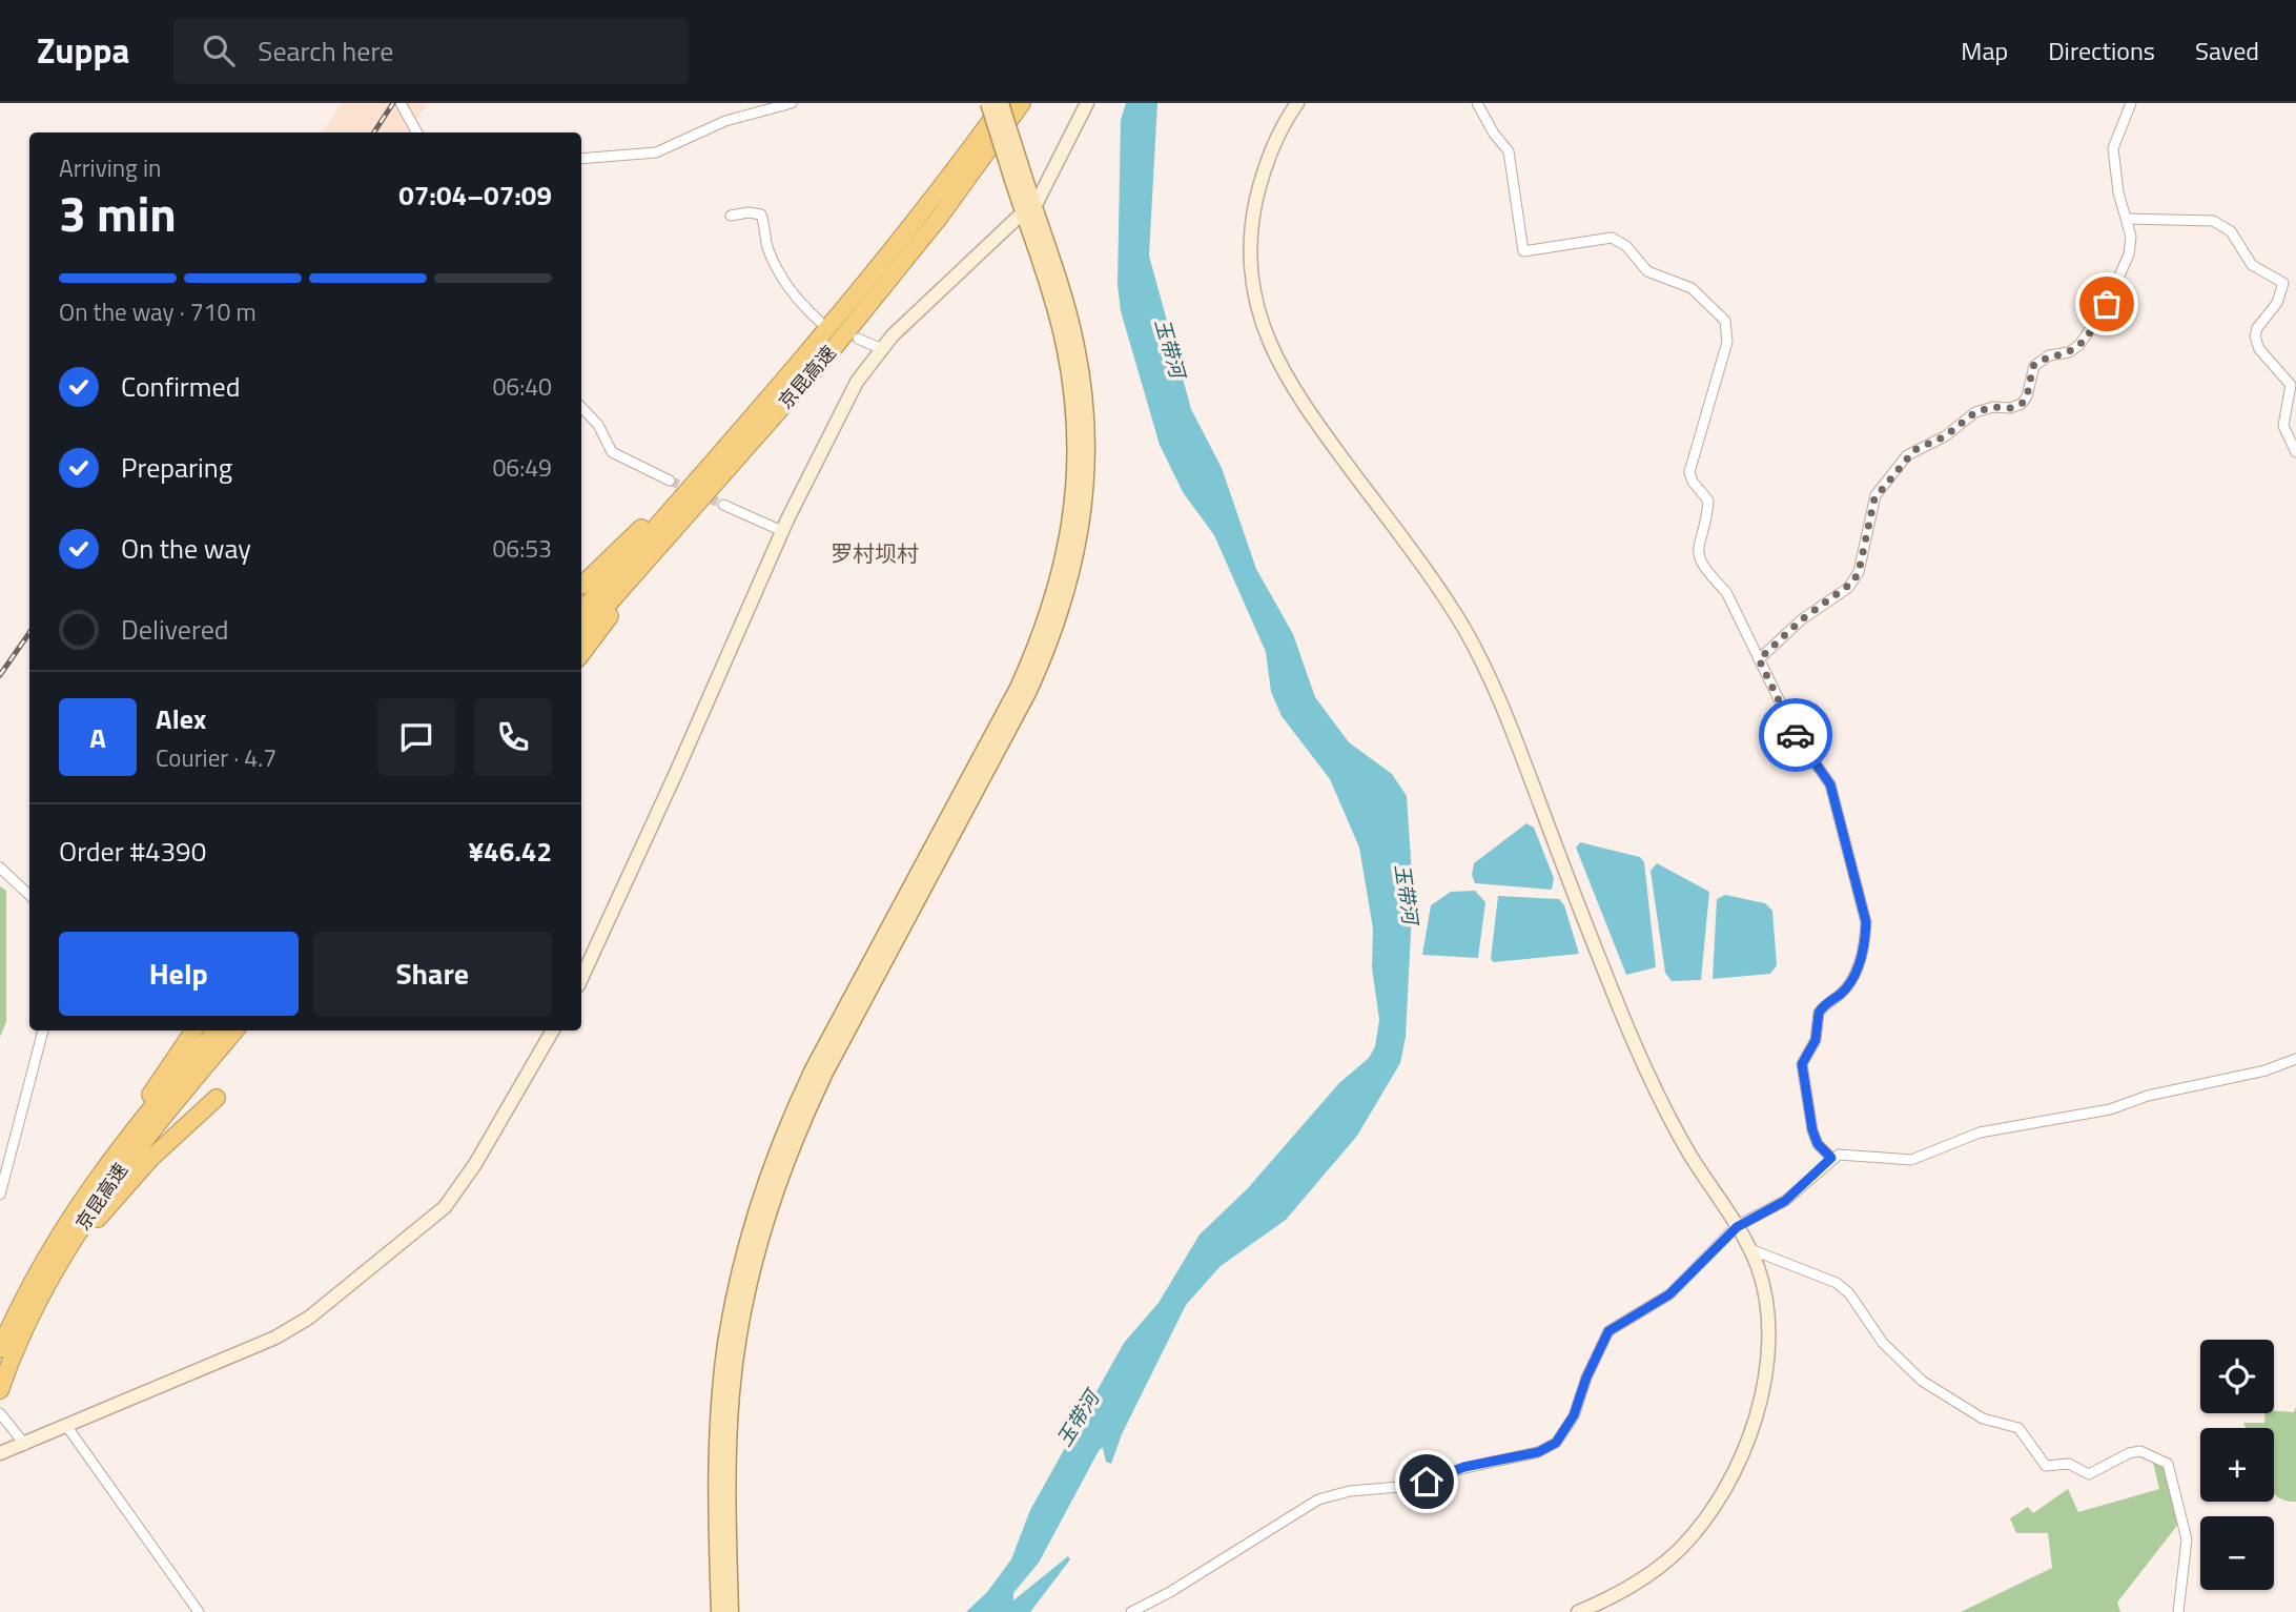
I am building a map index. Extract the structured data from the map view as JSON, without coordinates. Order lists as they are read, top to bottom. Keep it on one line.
{"streets":{"highway":["京昆高速"]},"districts":["罗村坝村"],"water":["玉带河"],"page":{"header":"Zuppa","search":"Search here","nav":["Map","Directions","Saved"],"heading":["3 min","Arriving in","07:04–07:09"],"panel":["Alex","Courier · 4.7","Order #4390","¥46.42"],"bar":"On the way · 710 m","list":[["Confirmed","06:40"],["Preparing","06:49"],["On the way","06:53"],"Delivered"],"round":"A","buttons":["Help","Share"],"map_buttons":["+","−"]}}
